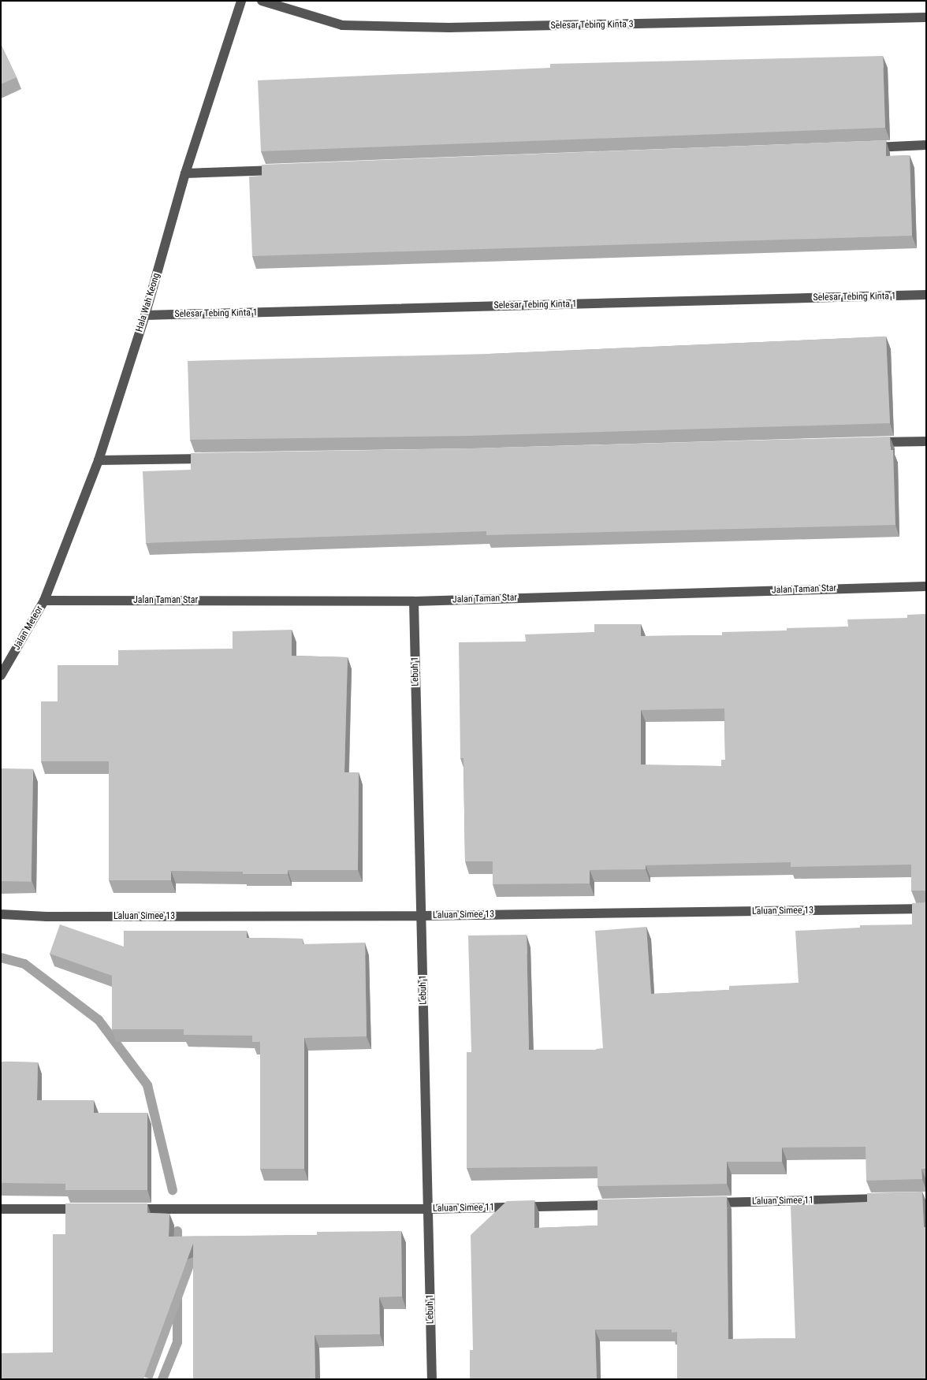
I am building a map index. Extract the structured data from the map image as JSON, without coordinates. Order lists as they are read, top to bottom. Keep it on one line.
{"streets":{"street":["Selesar Tebing Kinta 3","Selesar Tebing Kinta 1","Hala Wah Keong","Jalan Taman Star","Jalan Meteor","Lebuh 1","Laluan Simee 13","Laluan Simee 11"]},"crossings":[["Selesar Tebing Kinta 1","Hala Wah Keong"],["Hala Wah Keong","Jalan Taman Star"],["Hala Wah Keong","Jalan Meteor"],["Jalan Taman Star","Jalan Meteor"],["Jalan Taman Star","Lebuh 1"],["Lebuh 1","Laluan Simee 13"],["Lebuh 1","Laluan Simee 11"]]}
